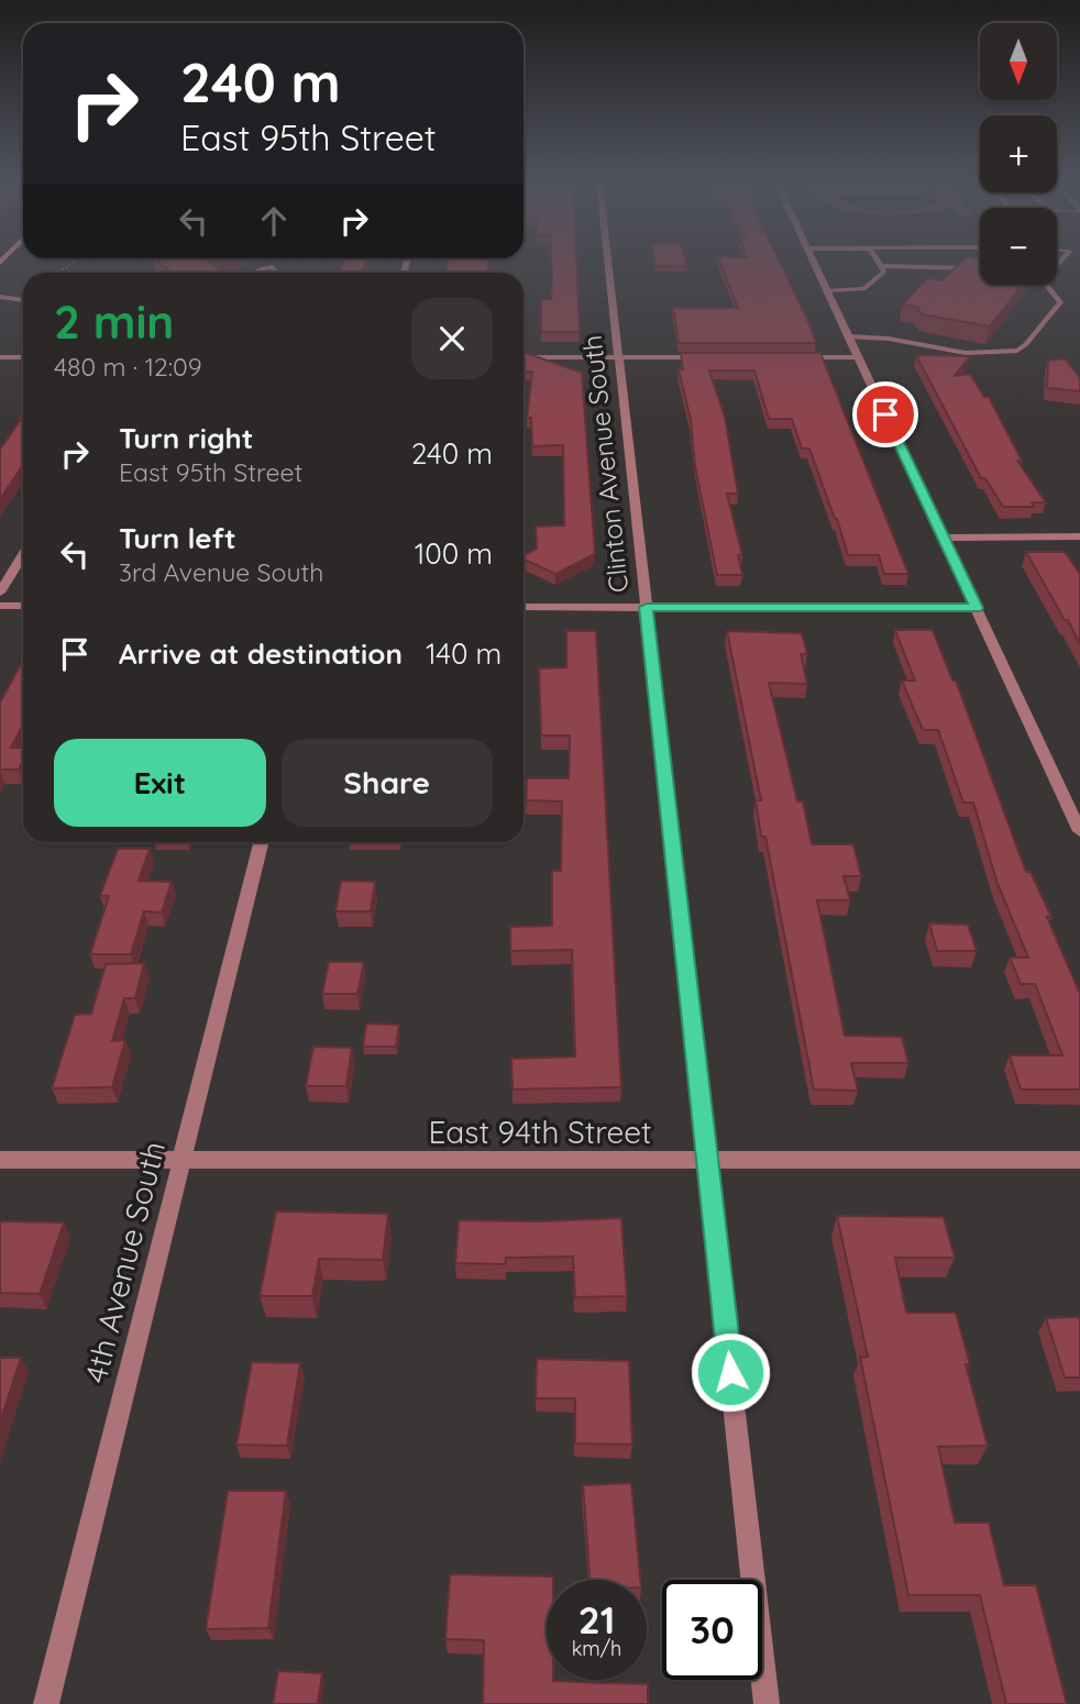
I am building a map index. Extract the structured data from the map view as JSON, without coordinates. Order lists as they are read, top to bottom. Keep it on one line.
{"streets":{"street":["Clinton Avenue South","East 94th Street","4th Avenue South"]},"crossings":[["Clinton Avenue South","East 94th Street"],["East 94th Street","4th Avenue South"]],"north":"bottom","page":{"map_buttons":["+","−"],"turn":["240 m","East 95th Street"],"heading":["2 min","480 m · 12:09"],"list":[{"name":"Turn right","note":"East 95th Street","value":"240 m"},{"name":"Turn left","note":"3rd Avenue South","value":"100 m"},{"name":"Arrive at destination","value":"140 m"}],"buttons":["Exit","Share"],"speed":"21 km/h","limit":"30"}}
